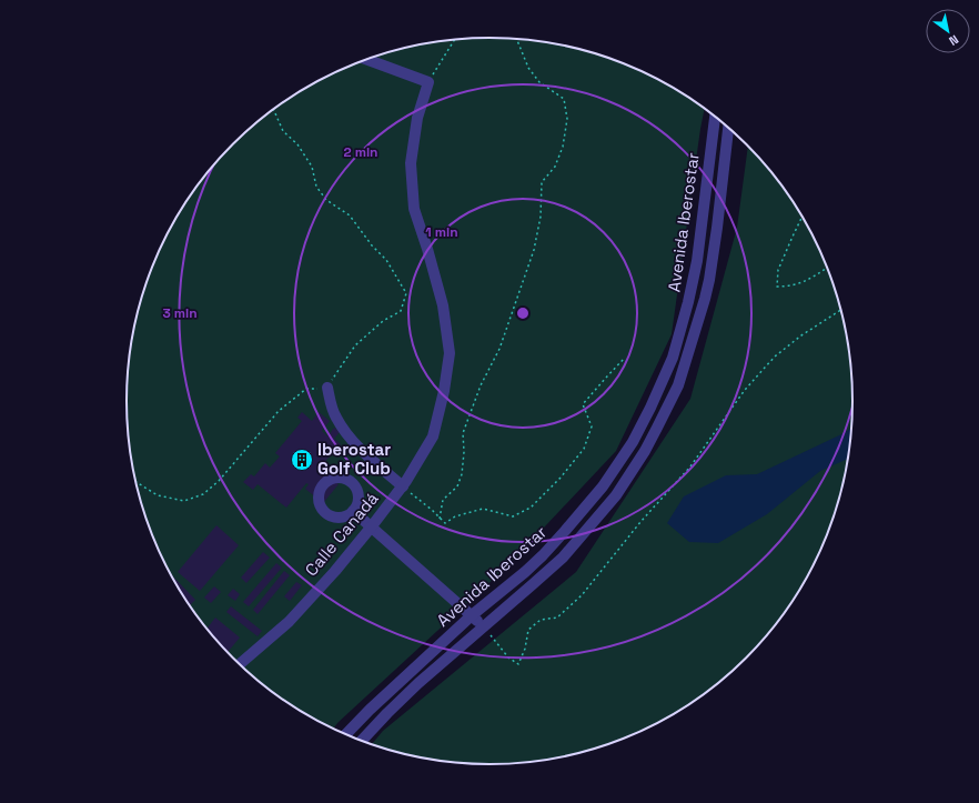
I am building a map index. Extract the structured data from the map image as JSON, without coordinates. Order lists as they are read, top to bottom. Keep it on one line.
{"streets":{"street":["Avenida Iberostar","Calle Canadá"]},"places":{"building":["Iberostar Golf Club"]},"north":"bottom right","rings":["2 min","1 min","3 min"]}
